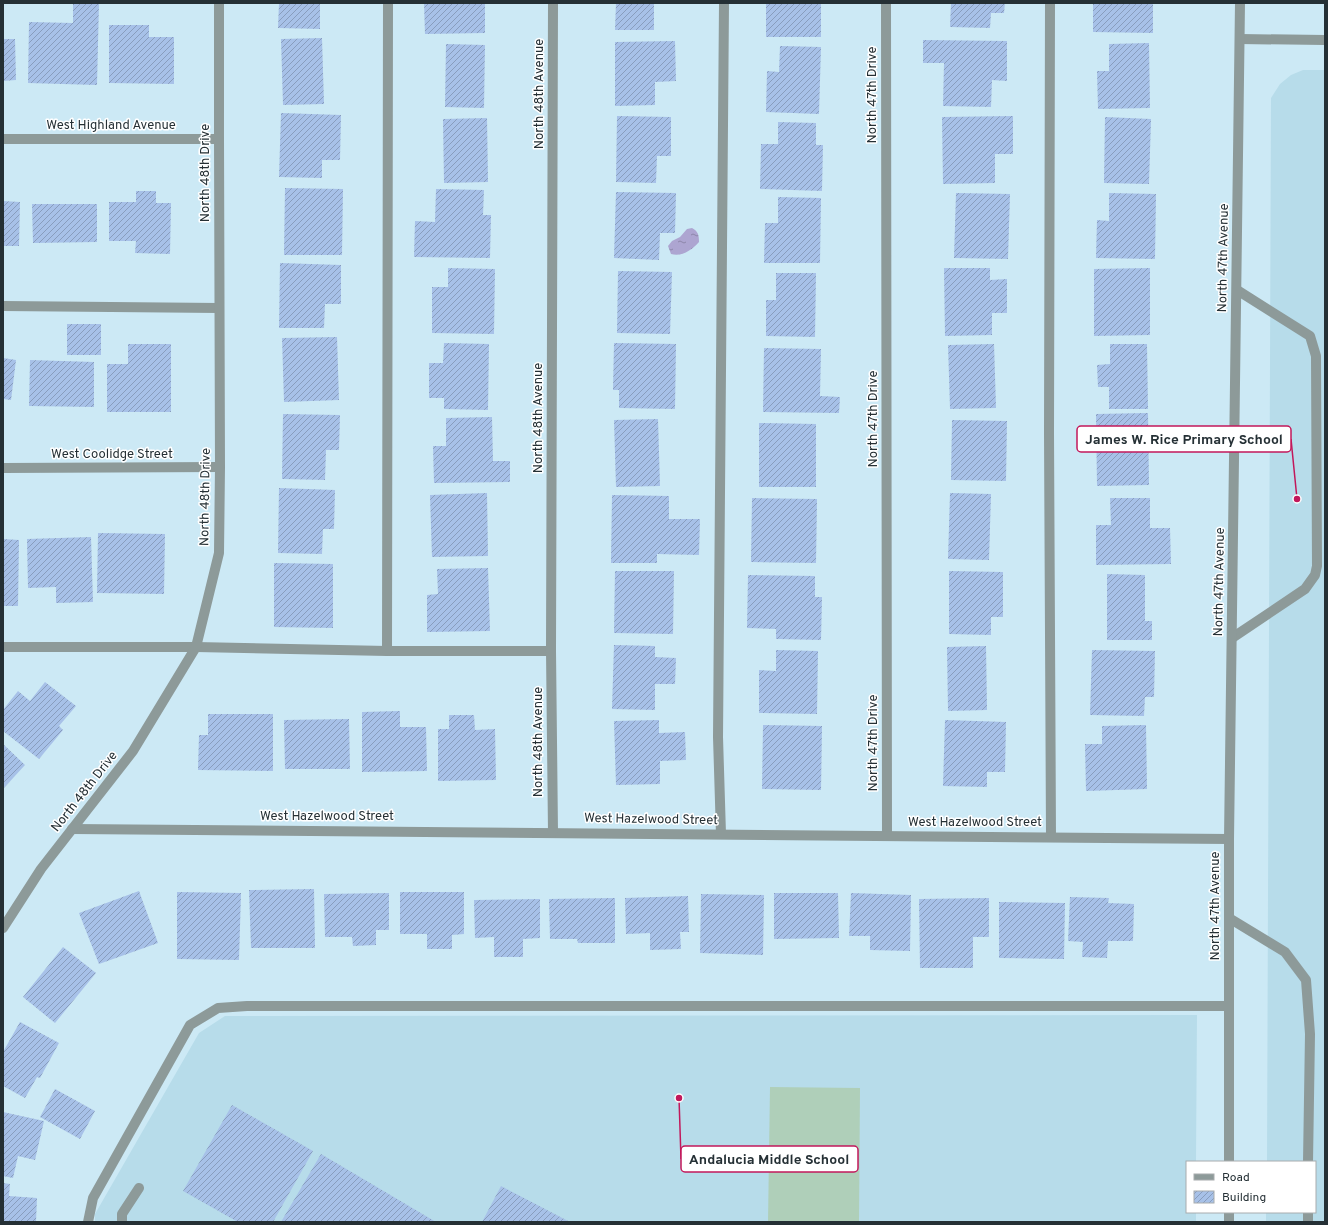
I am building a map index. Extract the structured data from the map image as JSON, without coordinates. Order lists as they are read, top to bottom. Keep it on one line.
{"streets":{"street":["North 48th Avenue","North 47th Drive","West Highland Avenue","North 48th Drive","North 47th Avenue","West Coolidge Street","West Hazelwood Street"]},"crossings":[["North 48th Avenue","West Hazelwood Street"],["North 47th Drive","West Hazelwood Street"],["West Highland Avenue","North 48th Drive"],["North 48th Drive","West Coolidge Street"],["North 48th Drive","West Hazelwood Street"],["North 47th Avenue","West Hazelwood Street"]],"places":["James W. Rice Primary School","Andalucia Middle School"],"legend":["Road","Building"]}
